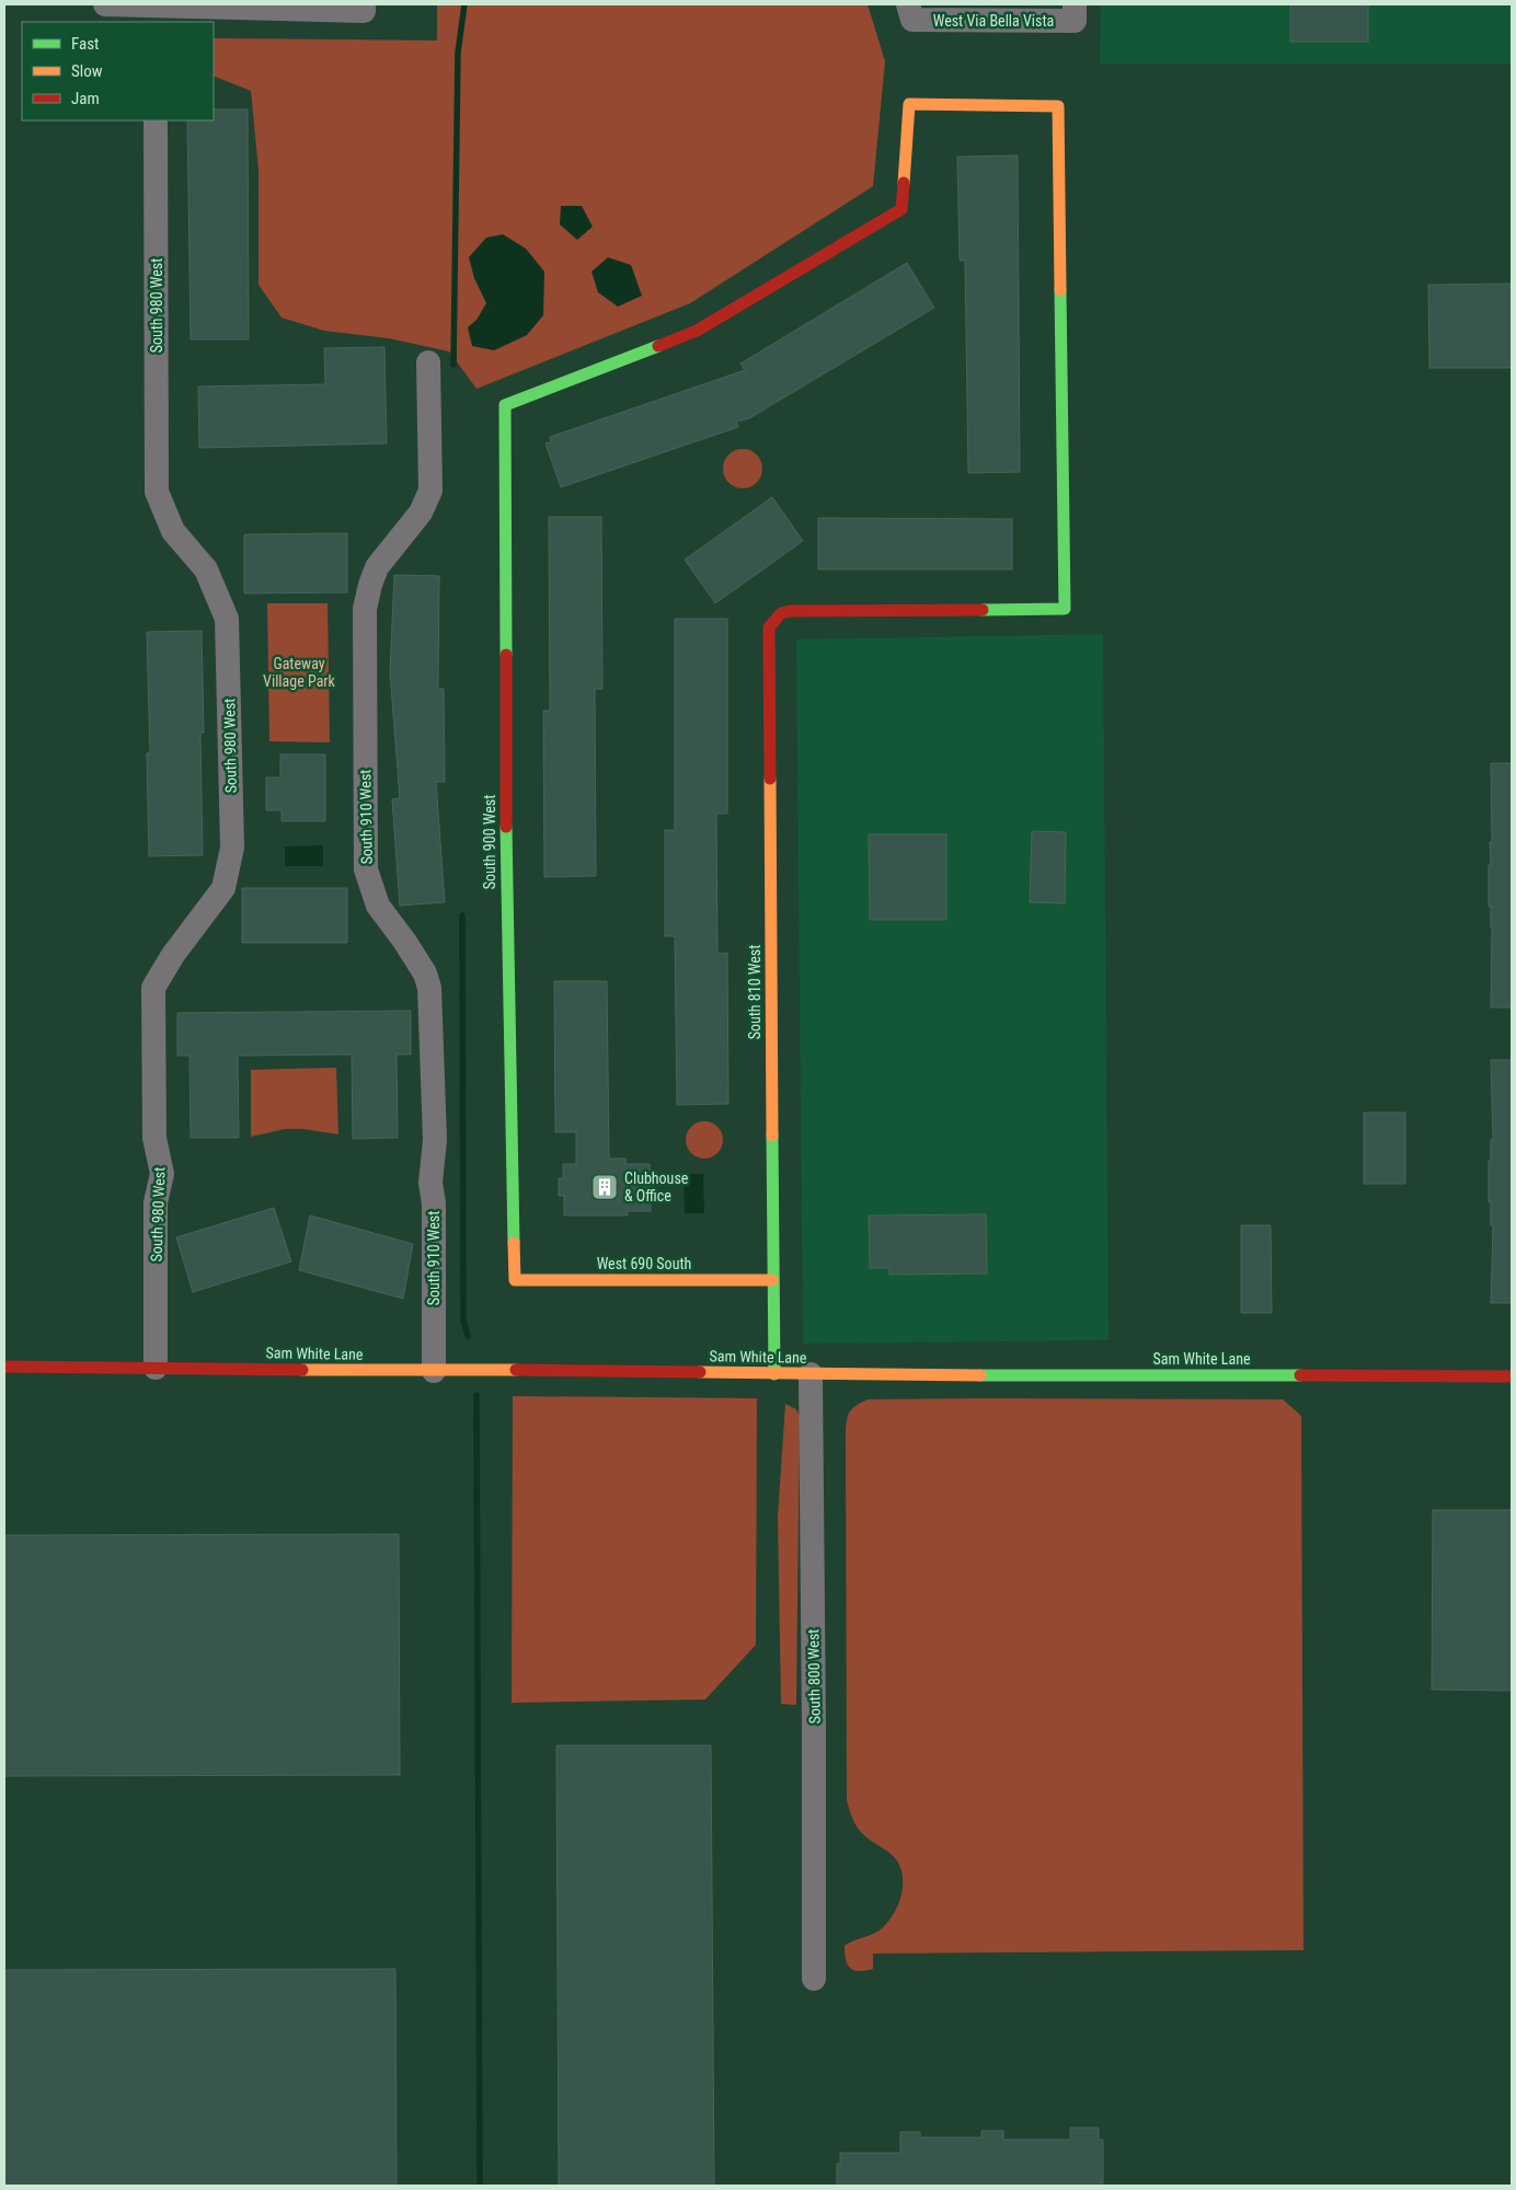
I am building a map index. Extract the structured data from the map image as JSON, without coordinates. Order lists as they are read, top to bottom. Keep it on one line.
{"streets":{"street":["West Via Bella Vista","South 980 West","South 910 West","South 900 West","South 810 West","West 690 South","Sam White Lane","South 800 West"]},"crossings":[["South 980 West","Sam White Lane"],["South 910 West","Sam White Lane"],["South 900 West","South 810 West"],["South 900 West","West 690 South"],["South 810 West","West 690 South"],["South 810 West","Sam White Lane"],["Sam White Lane","South 800 West"]],"parks":["Gateway Village Park"],"places":{"building":["Clubhouse & Office"]},"legend":["Fast","Slow","Jam"]}
